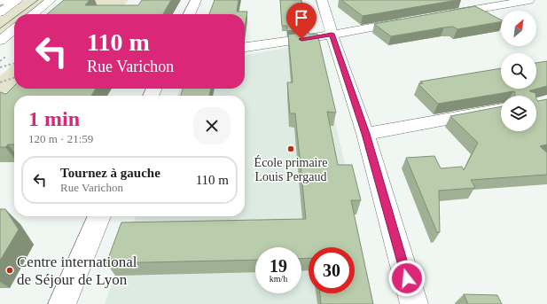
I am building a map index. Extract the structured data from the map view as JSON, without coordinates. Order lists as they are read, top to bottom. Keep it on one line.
{"places":["École primaire Louis Pergaud","Centre international de Séjour de Lyon"],"north":"top right","page":{"turn":["110 m","Rue Varichon"],"heading":["1 min","120 m · 21:59"],"list":[{"name":"Tournez à gauche","note":"Rue Varichon","value":"110 m"}],"speed":"19 km/h","limit":"30"}}
